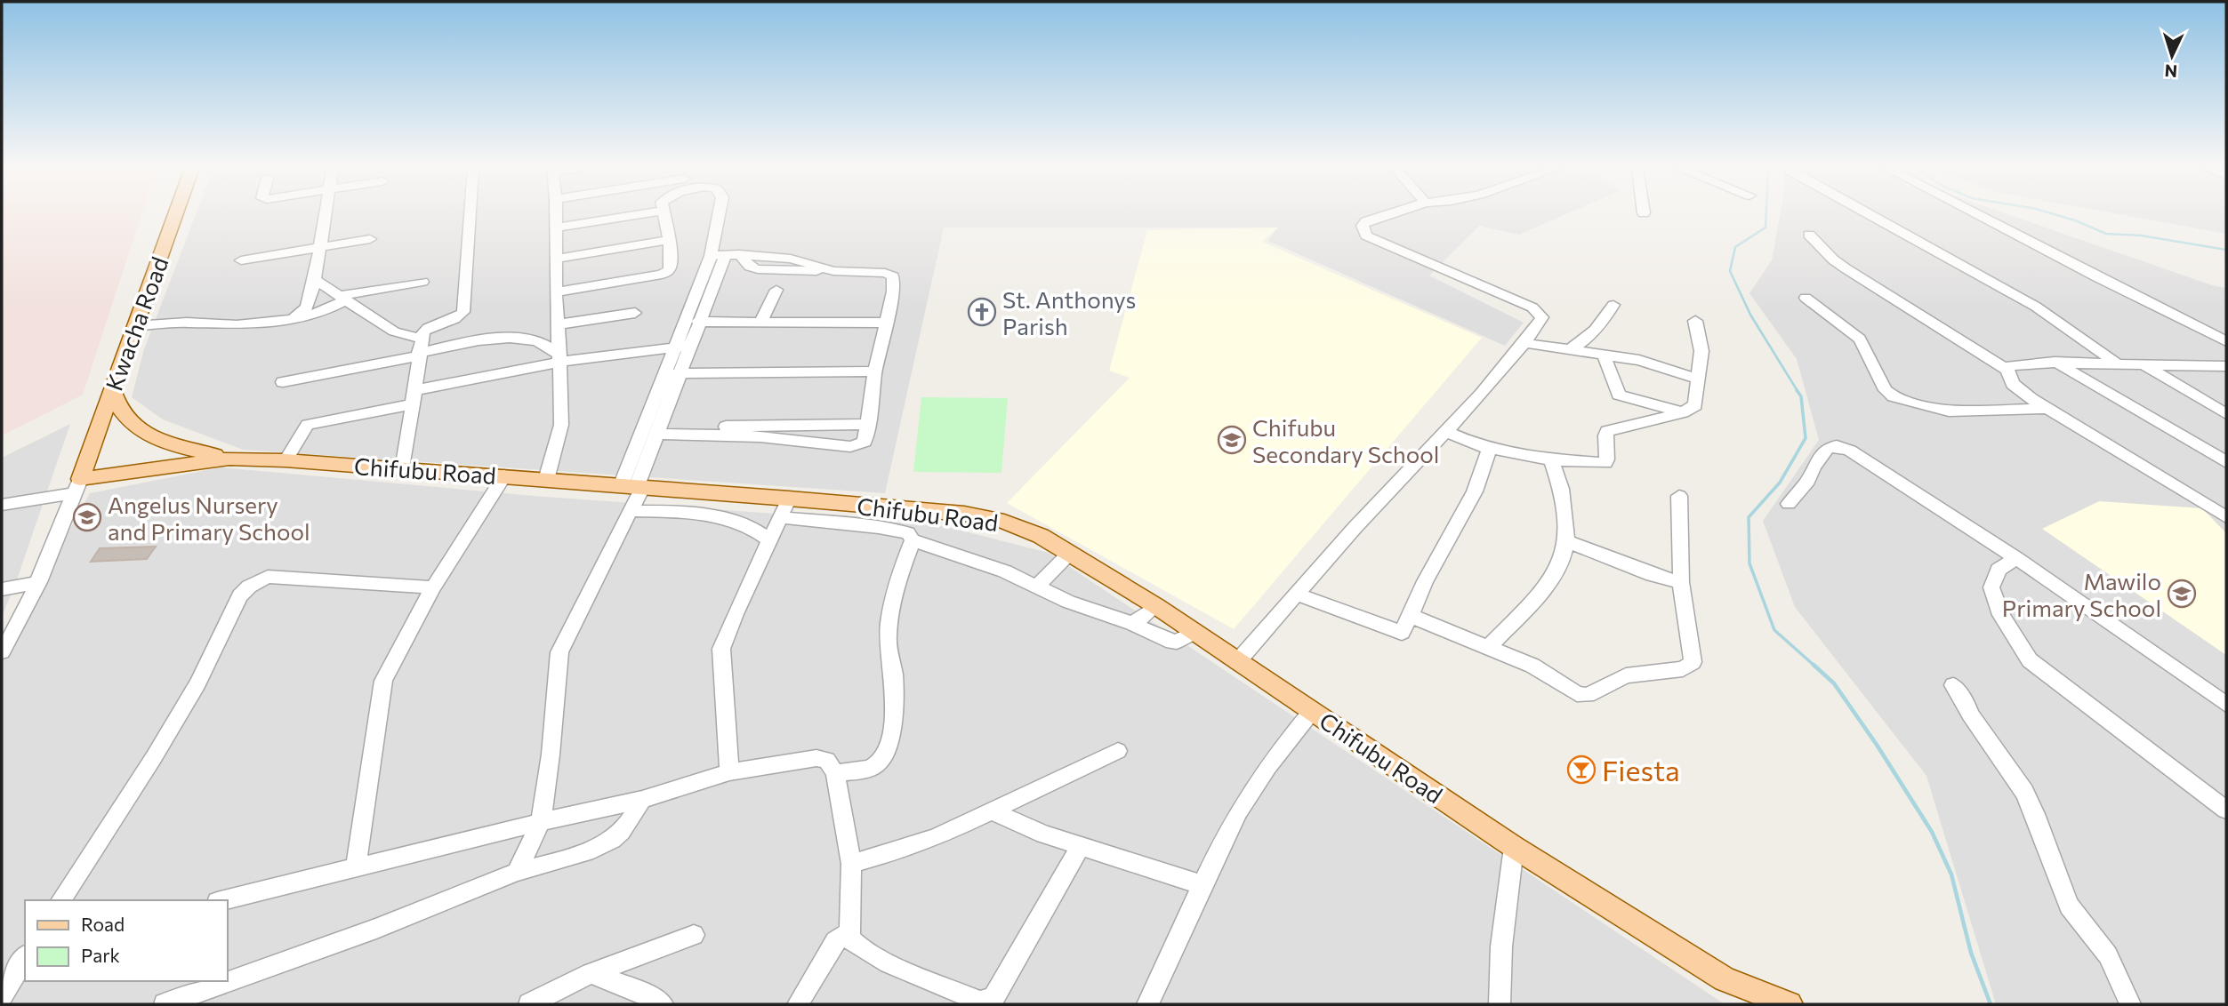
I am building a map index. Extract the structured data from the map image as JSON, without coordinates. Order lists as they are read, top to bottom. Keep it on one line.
{"streets":{"main road":["Kwacha Road","Chifubu Road"]},"crossings":[["Kwacha Road","Chifubu Road"]],"places":{"church":["St. Anthonys Parish"],"school or university":["Chifubu Secondary School","Angelus Nursery and Primary School","Mawilo Primary School"],"bar":["Fiesta"]},"legend":["Road","Park"],"north":"bottom"}
